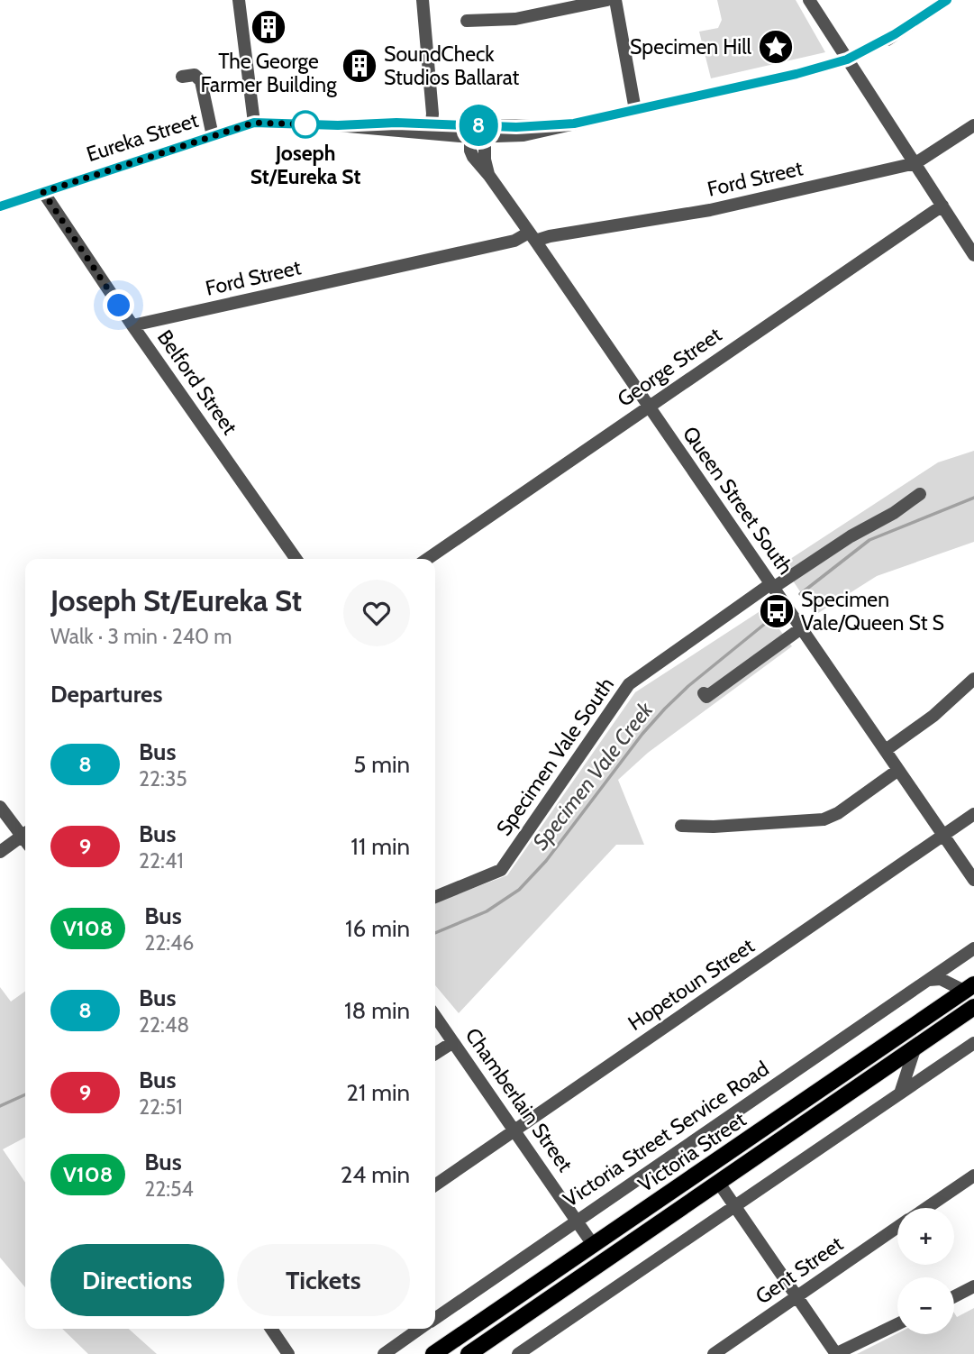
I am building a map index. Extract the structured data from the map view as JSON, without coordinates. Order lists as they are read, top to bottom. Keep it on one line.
{"streets":{"main road":["Victoria Street"],"street":["Eureka Street","Ford Street","George Street","Belford Street","Queen Street South","Specimen Vale South","Hopetoun Street","Chamberlain Street","Victoria Street Service Road","Gent Street"]},"crossings":[["Eureka Street","Belford Street"],["Eureka Street","Queen Street South"],["Ford Street","Belford Street"],["Ford Street","Queen Street South"],["George Street","Queen Street South"],["Queen Street South","Specimen Vale South"],["Queen Street South","Hopetoun Street"],["Hopetoun Street","Chamberlain Street"],["Chamberlain Street","Victoria Street Service Road"],["Chamberlain Street","Victoria Street"]],"water":["Specimen Vale Creek"],"places":{"building":["The George Farmer Building","SoundCheck Studios Ballarat"],"place":["Specimen Hill"],"other":["Joseph St/Eureka St"],"bus stop":["Specimen Vale/Queen St S"]},"lines":["bus line 8"],"page":{"on_map":"8","heading":[["Joseph St/Eureka St","Walk · 3 min · 240 m"],"Departures"],"list":[{"mark":"8","name":"Bus","note":"22:35","value":"5 min"},{"mark":"9","name":"Bus","note":"22:41","value":"11 min"},{"mark":"V108","name":"Bus","note":"22:46","value":"16 min"},{"mark":"8","name":"Bus","note":"22:48","value":"18 min"},{"mark":"9","name":"Bus","note":"22:51","value":"21 min"},{"mark":"V108","name":"Bus","note":"22:54","value":"24 min"}],"map_buttons":["+","−"],"buttons":["Directions","Tickets"]}}
